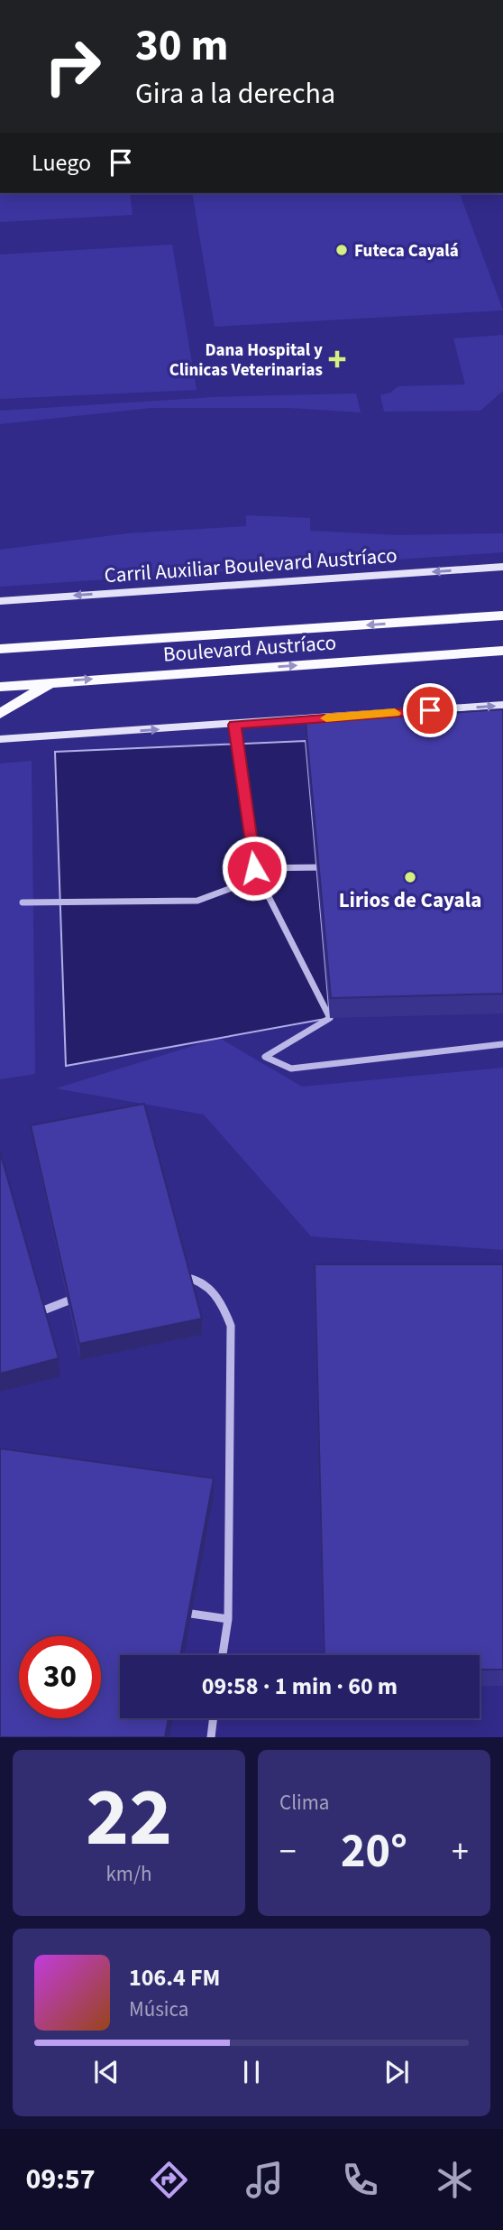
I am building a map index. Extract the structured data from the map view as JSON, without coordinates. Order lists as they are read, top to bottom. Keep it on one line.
{"streets":{"main road":["Boulevard Austríaco"],"street":["Carril Auxiliar Boulevard Austríaco"]},"one_way":["Carril Auxiliar Boulevard Austríaco"],"places":{"other":["Futeca Cayalá","Lirios de Cayala"],"health":["Dana Hospital y Clinicas Veterinarias"]},"page":{"turn":["30 m","Gira a la derecha"],"then":"Luego","limit":"30","trip":"09:58 · 1 min · 60 m","tile":[["22","km/h"],"Clima"],"heat":["−","20°","+"],"song":["106.4 FM","Música"],"tabs":"09:57"}}
